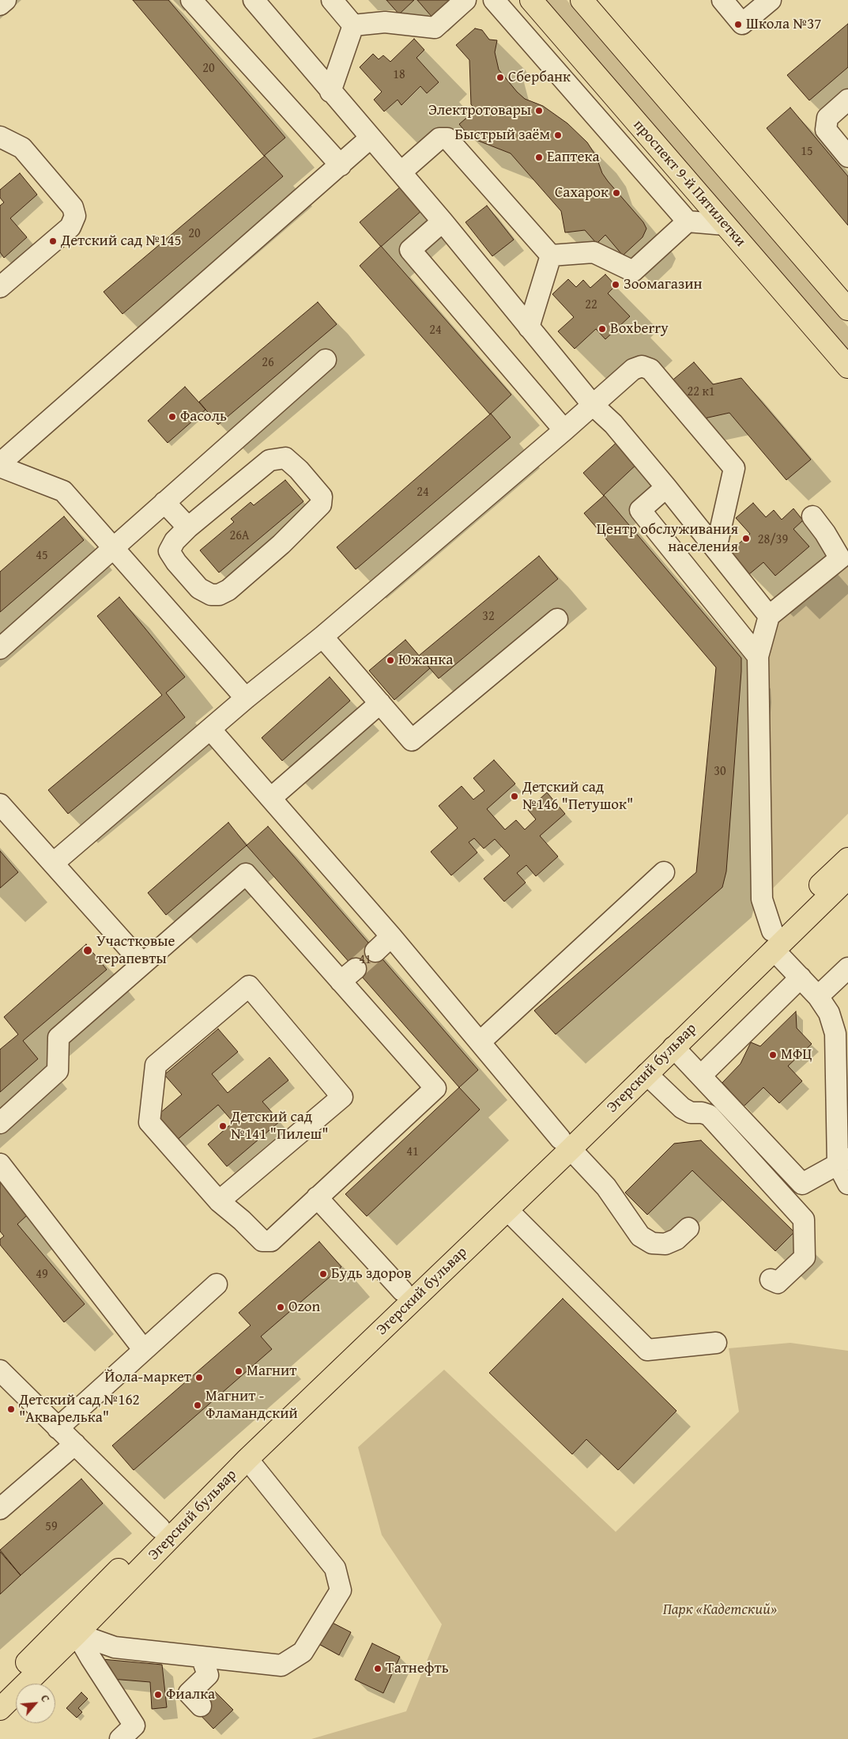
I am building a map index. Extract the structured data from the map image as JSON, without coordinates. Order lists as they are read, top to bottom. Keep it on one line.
{"streets":{"main road":["проспект 9-й Пятилетки","Эгерский бульвар"]},"parks":["Парк «Кадетский»"],"places":["Школа №37","Сбербанк","Электротовары","Быстрый заём","Еаптека","Сахарок","Детский сад №145","Зоомагазин","Boxberry","Фасоль","Центр обслуживания населения","Южанка","Детский сад №146 \"Петушок\"","Участковые терапевты","МФЦ","Детский сад №141 \"Пилеш\"","Будь здоров","Ozon","Магнит","Йола-маркет","Магнит - Фламандский","Детский сад №162 \"Акварелька\"","Татнефть","Фиалка"],"house_numbers":["20","18","15","20","22","24","26","22 к1","24","26А","28/39","45","32","30","41","41","49","59"],"north":"top right"}
